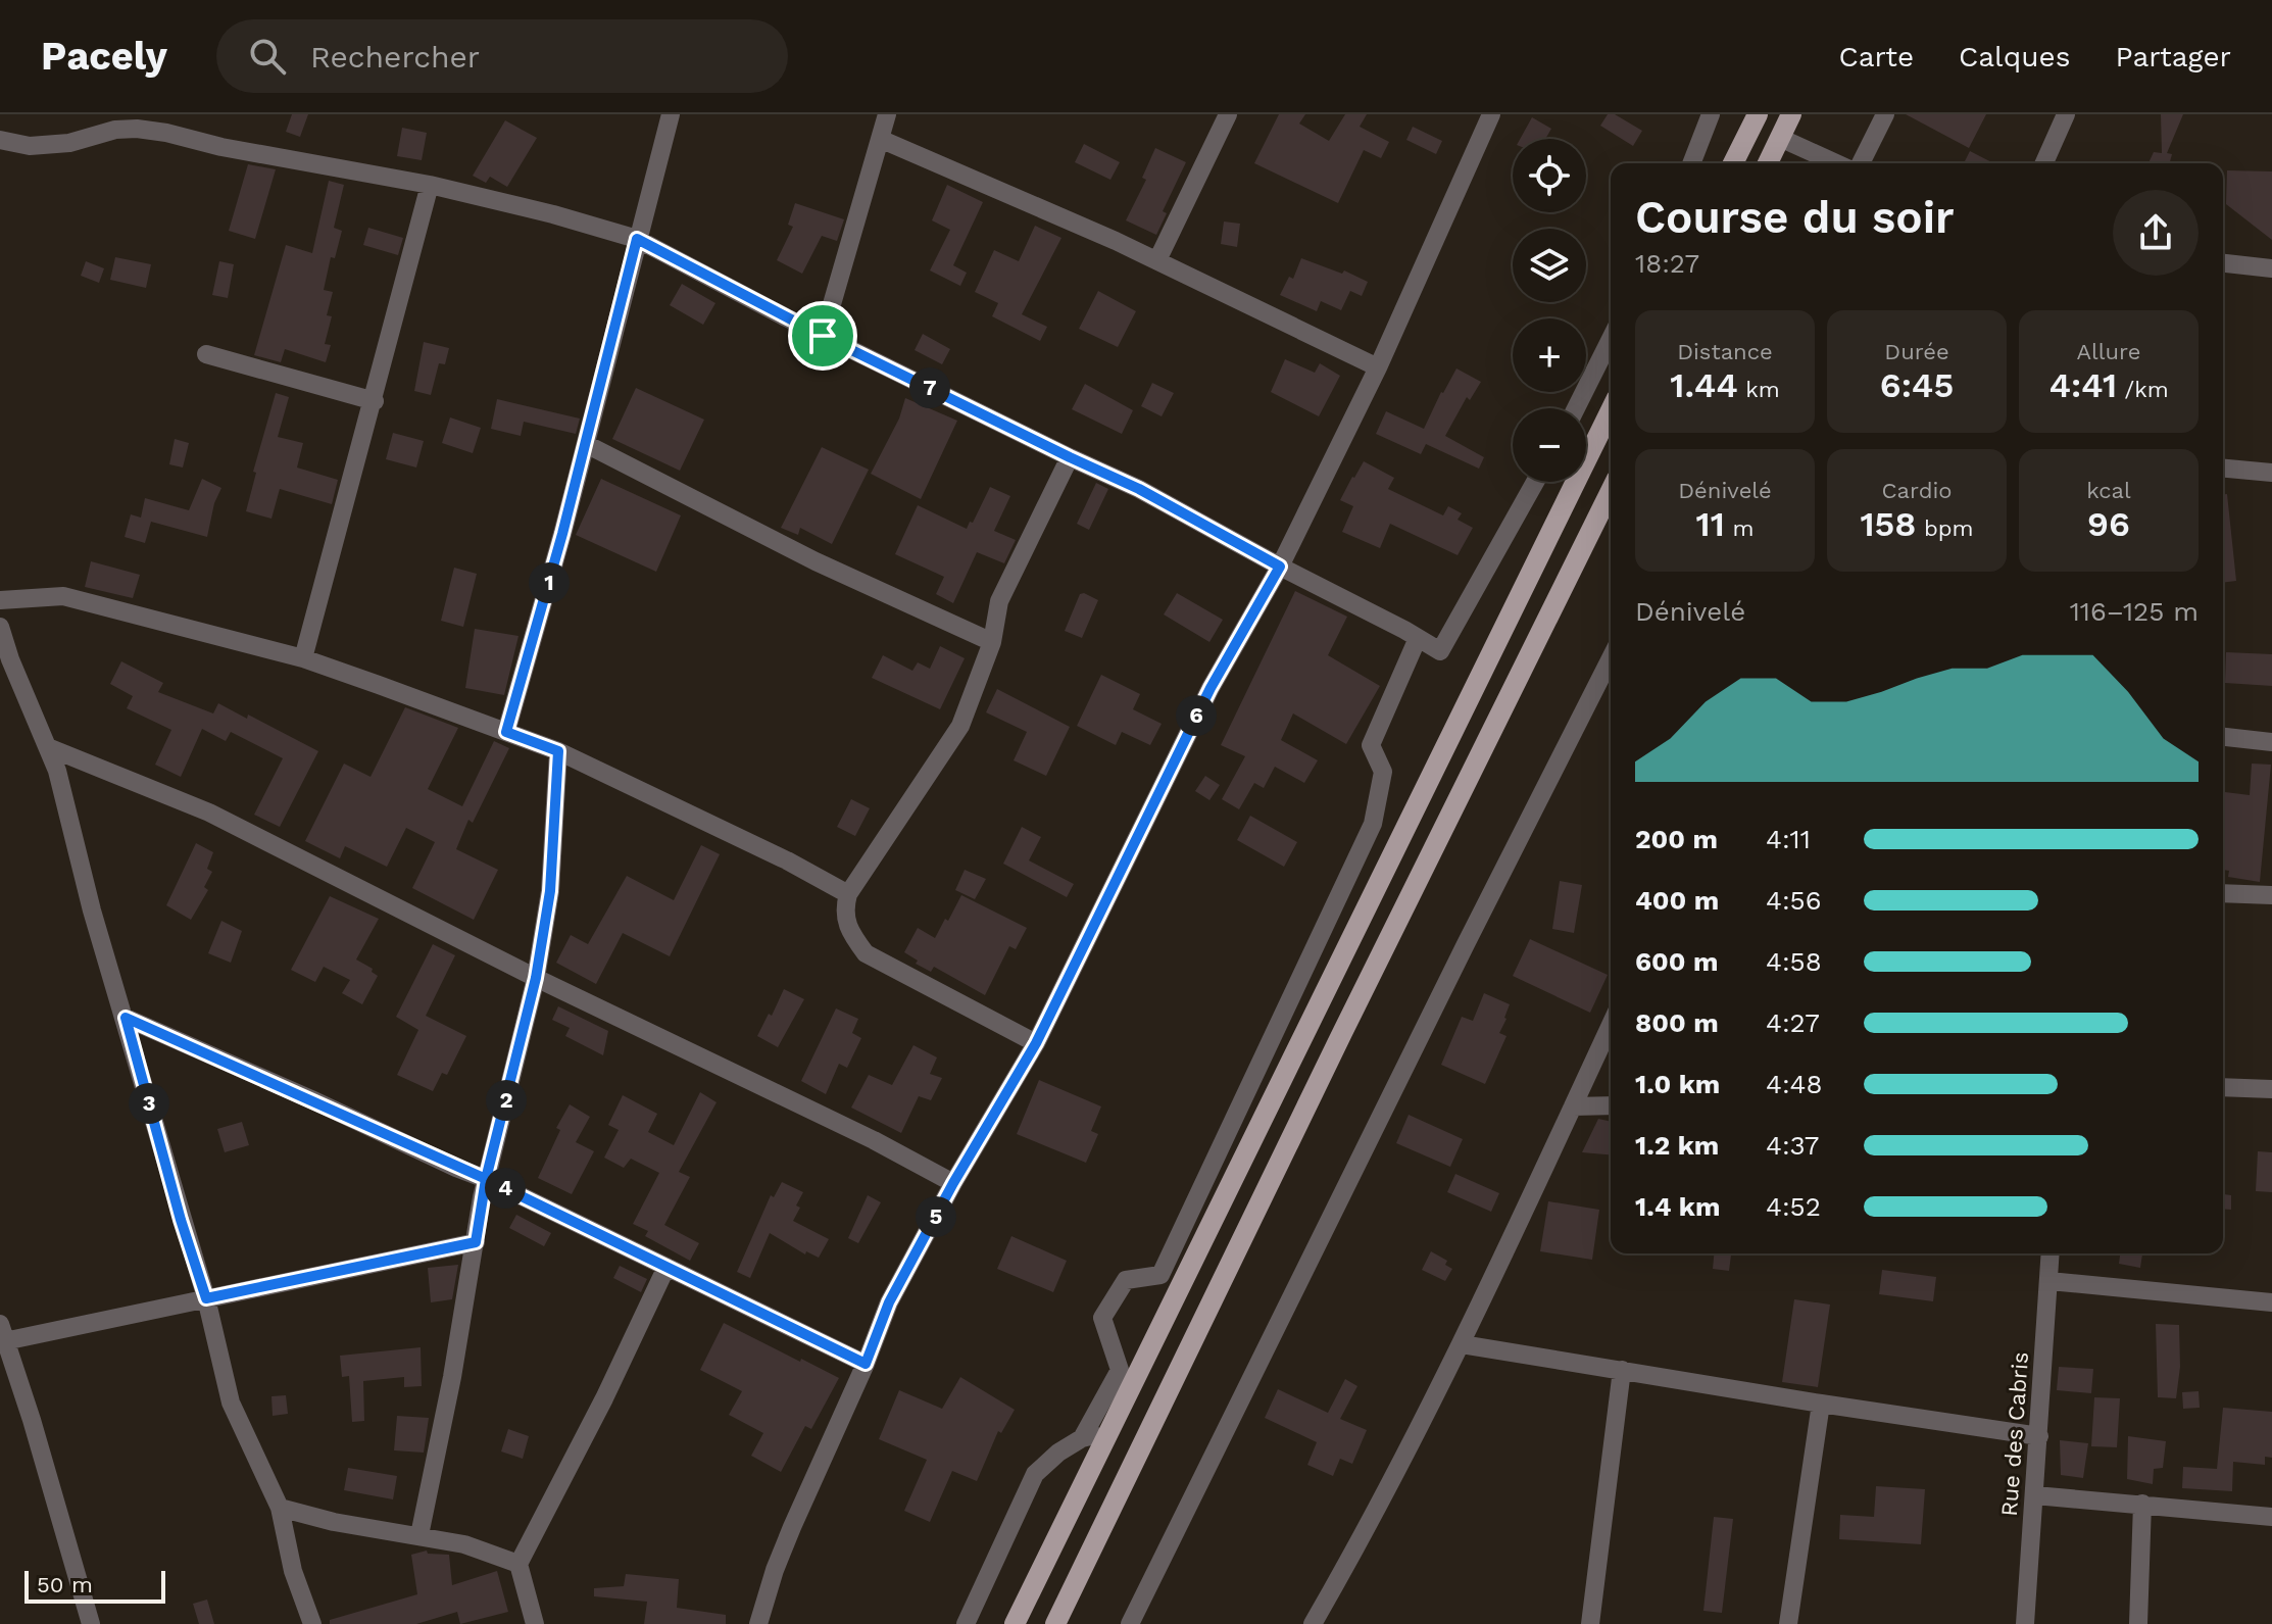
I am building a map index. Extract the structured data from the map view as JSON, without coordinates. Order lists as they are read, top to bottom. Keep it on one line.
{"streets":{"street":["Rue des Cabris"]},"scale_bar":"50 m","page":{"header":"Pacely","search":"Rechercher","nav":["Carte","Calques","Partager"],"map_buttons":["+","−"],"heading":["Course du soir","18:27"],"stats":[["Distance","1.44 km"],["Durée","6:45"],["Allure","4:41 /km"],["Dénivelé","11 m"],["Cardio","158 bpm"],["kcal","96"]],"pins":["7","1","6","2","3","4","5"],"chart":["Dénivelé","116–125 m"],"list":[{"name":"200 m","note":"4:11"},{"name":"400 m","note":"4:56"},{"name":"600 m","note":"4:58"},{"name":"800 m","note":"4:27"},{"name":"1.0 km","note":"4:48"},{"name":"1.2 km","note":"4:37"},{"name":"1.4 km","note":"4:52"}],"scale":"50 m"}}
